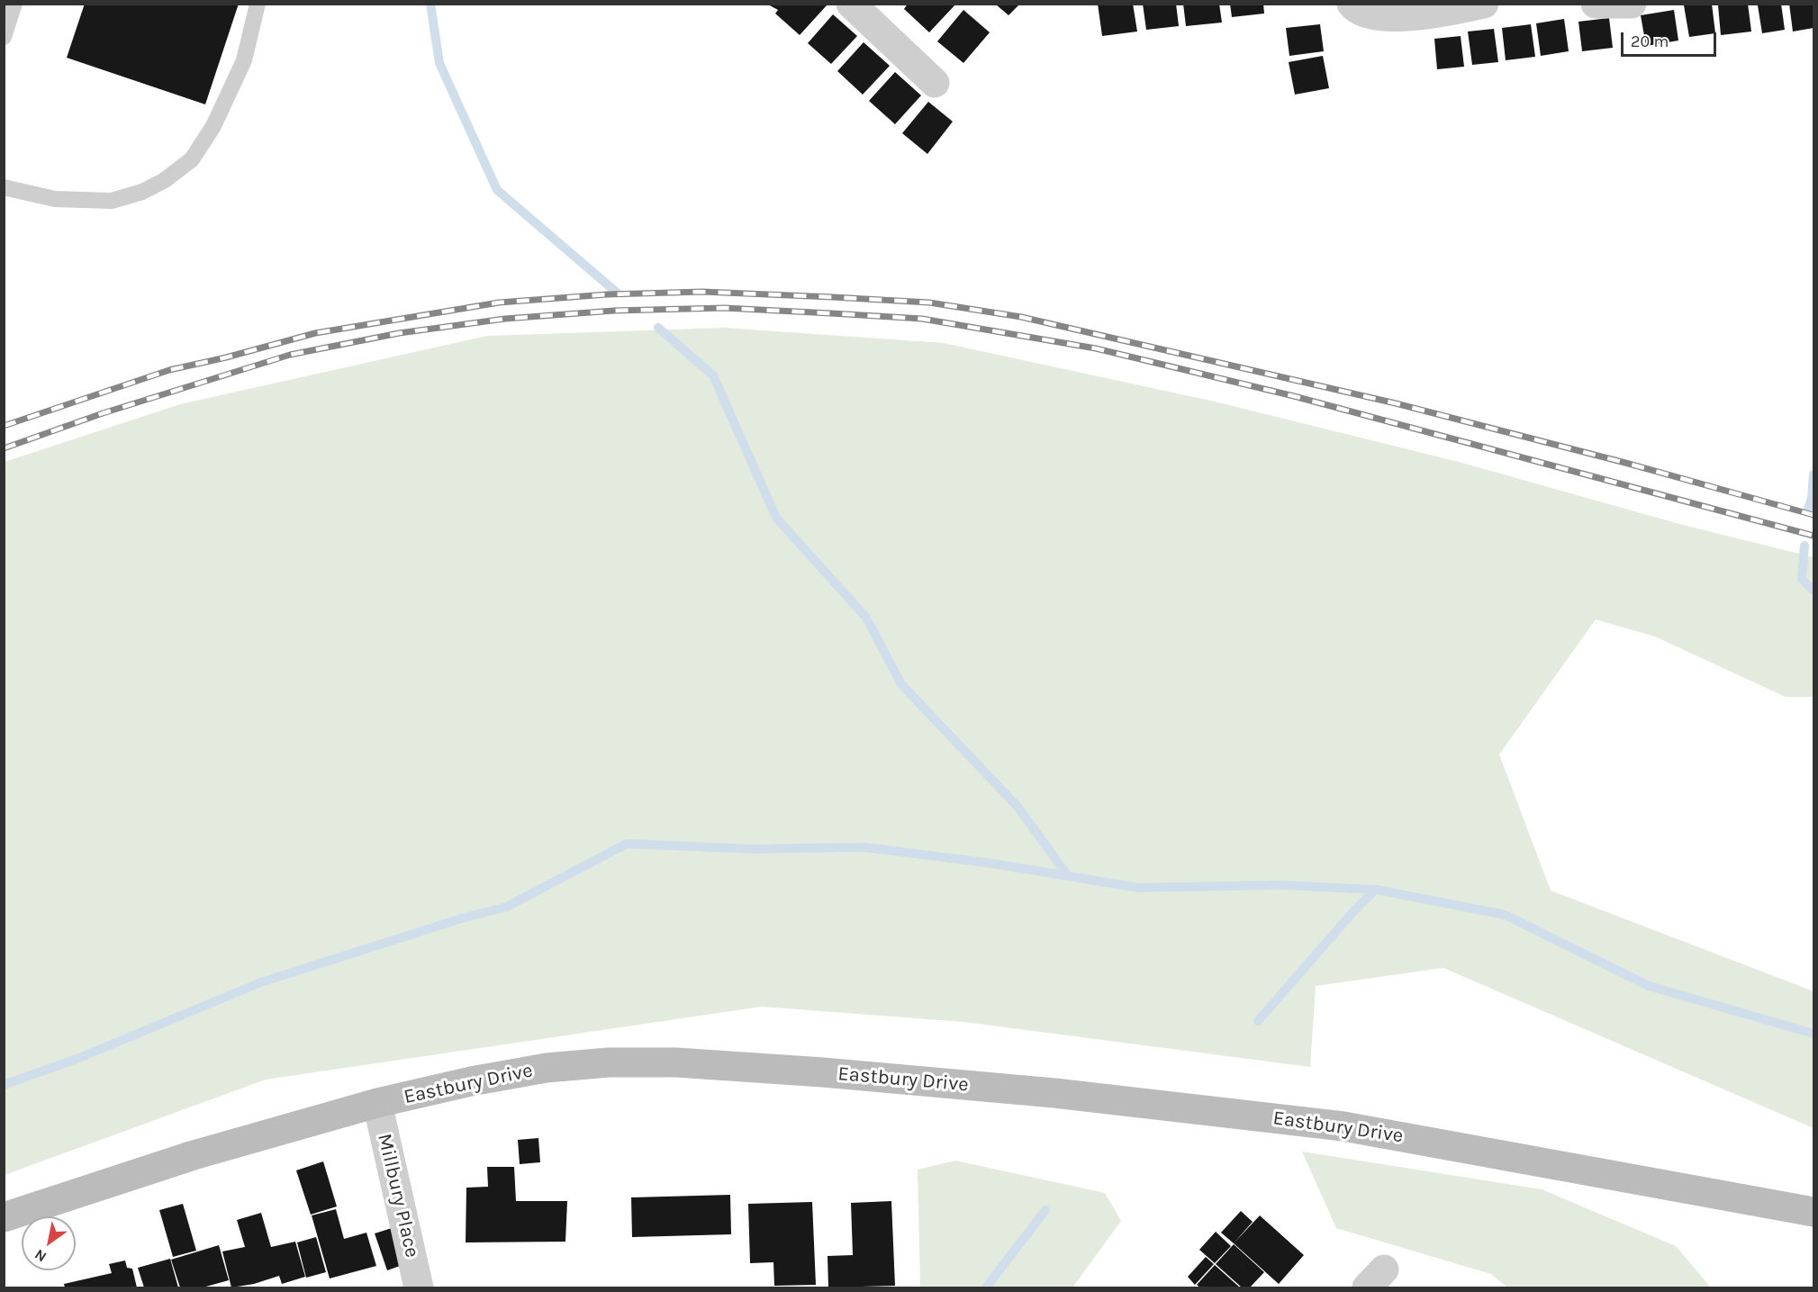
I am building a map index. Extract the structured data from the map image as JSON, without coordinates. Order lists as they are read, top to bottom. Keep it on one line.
{"streets":{"street":["Eastbury Drive","Millbury Place"]},"crossings":[["Eastbury Drive","Millbury Place"]],"scale_bar":"20 m","north":"bottom left"}
